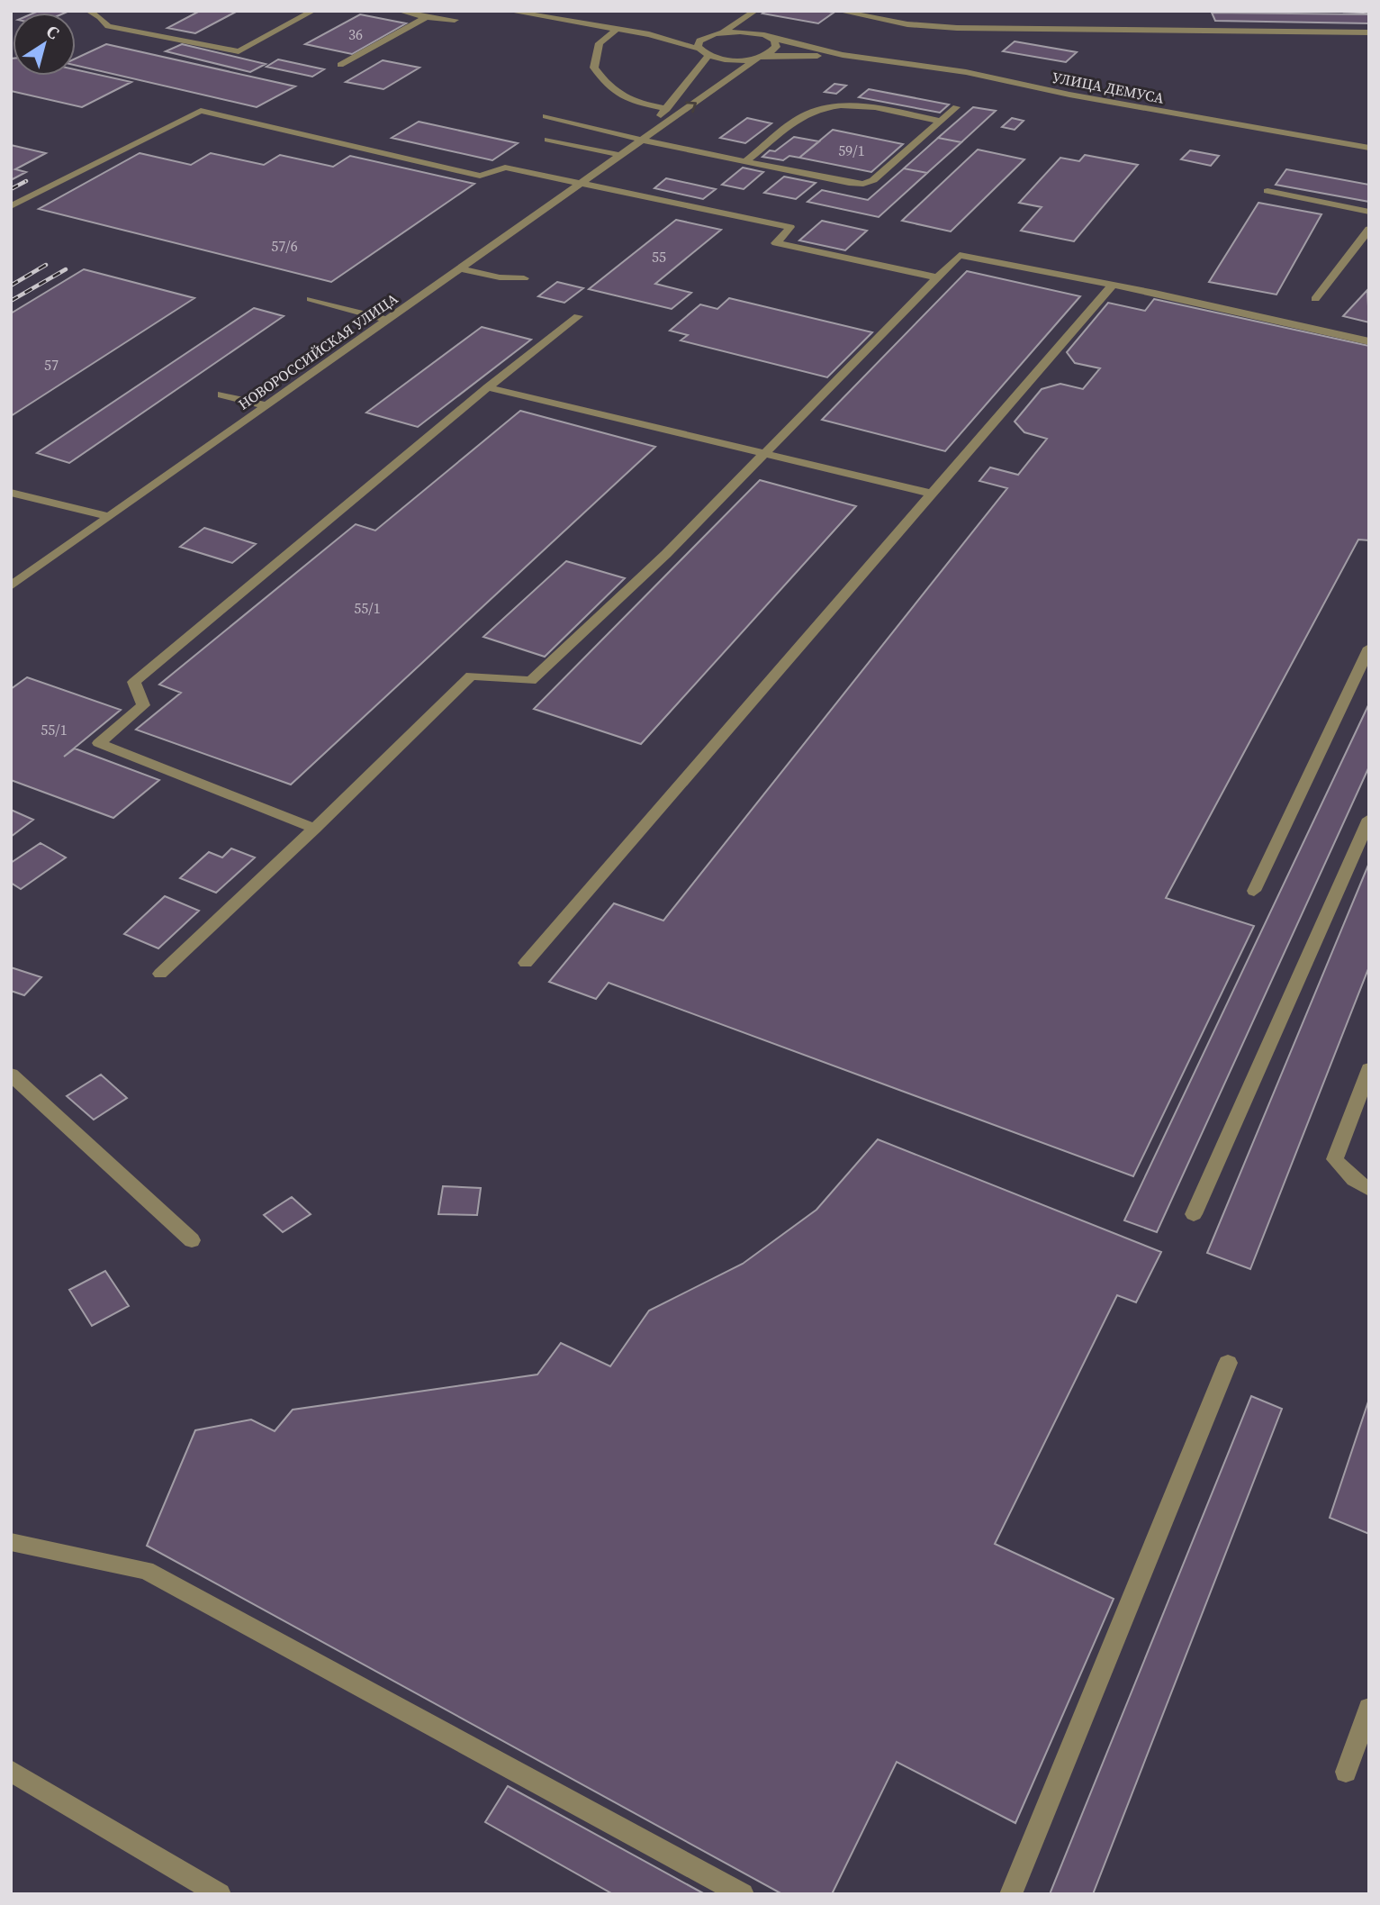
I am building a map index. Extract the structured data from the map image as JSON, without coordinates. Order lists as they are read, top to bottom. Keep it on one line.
{"streets":{"street":["УЛИЦА ДЕМУСА","НОВОРОССИЙСКАЯ УЛИЦА"]},"house_numbers":["36","59/1","57/6","55","57","55/1","55/1"],"north":"top right"}
